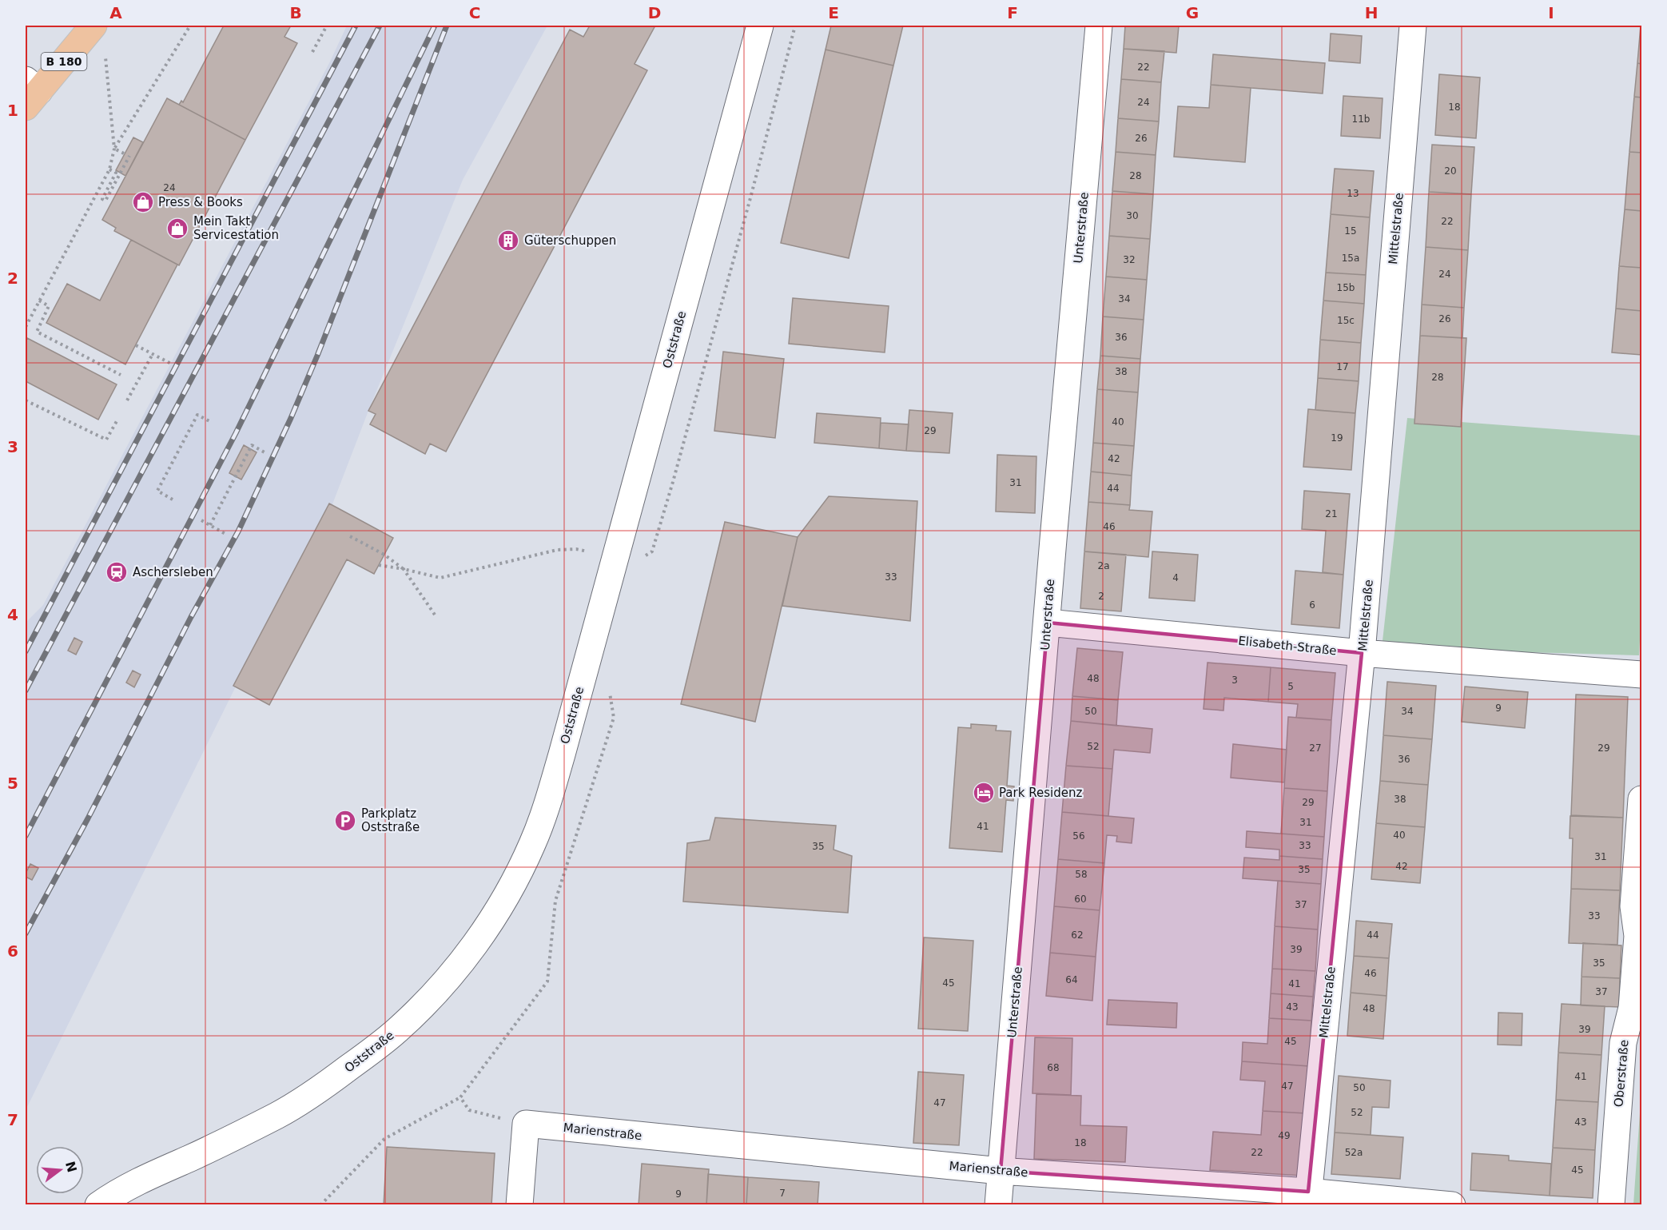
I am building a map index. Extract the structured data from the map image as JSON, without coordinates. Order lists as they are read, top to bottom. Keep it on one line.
{"streets":{"main road":["B 180"],"street":["Unterstraße","Mittelstraße","Oststraße","Elisabeth-Straße","Oberstraße","Marienstraße"]},"crossings":[["Unterstraße","Elisabeth-Straße"],["Unterstraße","Marienstraße"],["Mittelstraße","Elisabeth-Straße"],["Mittelstraße","Marienstraße"]],"places":{"shop":["Press & Books","Mein Takt Servicestation"],"building":["Güterschuppen"],"station":["Aschersleben"],"hotel":["Park Residenz"],"parking":["Parkplatz Oststraße"]},"house_numbers":["22","24","18","11b","26","20","28","24","13","30","22","15","15a","32","24","15b","34","26","15c","36","17","38","28","40","29","19","42","31","44","21","46","2a","33","4","2","6","48","3","5","9","50","34","52","27","29","36","38","29","31","41","40","56","33","35","31","42","35","58","60","37","33","62","44","39","35","46","64","45","41","37","43","48","39","45","68","41","47","50","47","52","43","49","18","22","52a","45","7","9"],"north":"right","grid":{"columns":["A","B","C","D","E","F","G","H","I"],"rows":["1","2","3","4","5","6","7"]}}
